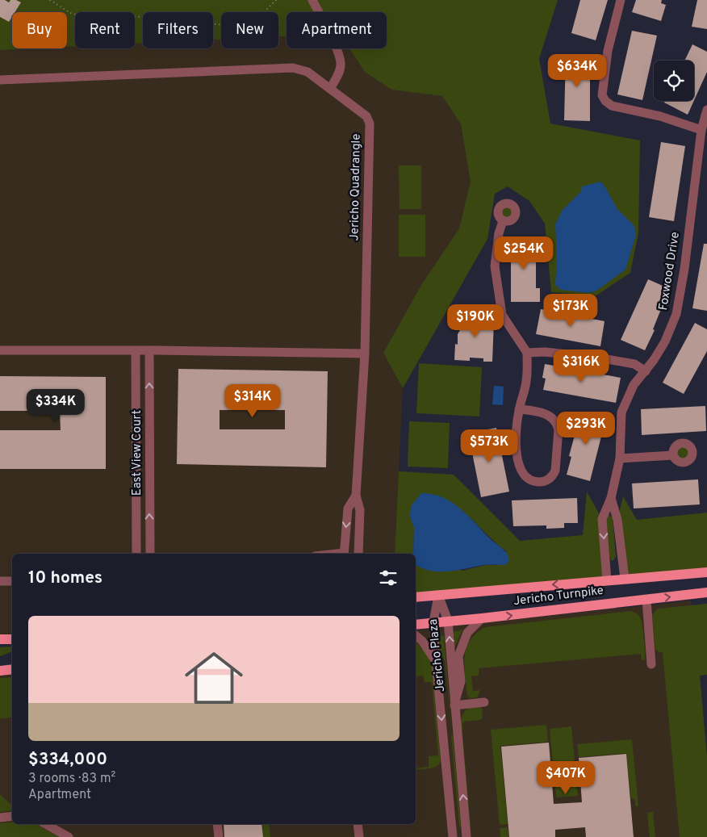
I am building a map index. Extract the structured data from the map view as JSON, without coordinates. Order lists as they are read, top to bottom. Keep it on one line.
{"streets":{"main road":["Jericho Turnpike"],"street":["Jericho Quadrangle","Foxwood Drive","East View Court","Jericho Plaza"]},"crossings":[["Foxwood Drive","Jericho Turnpike"],["Jericho Turnpike","Jericho Plaza"]],"page":{"chip":["Buy","Rent","Filters","New","Apartment"],"price":["$634K","$254K","$173K","$190K","$316K","$314K","$334K","$293K","$573K","$407K"],"heading":"10 homes","list":[{"name":"$334,000","note":"3 rooms · 83 m² · Apartment"}]}}
